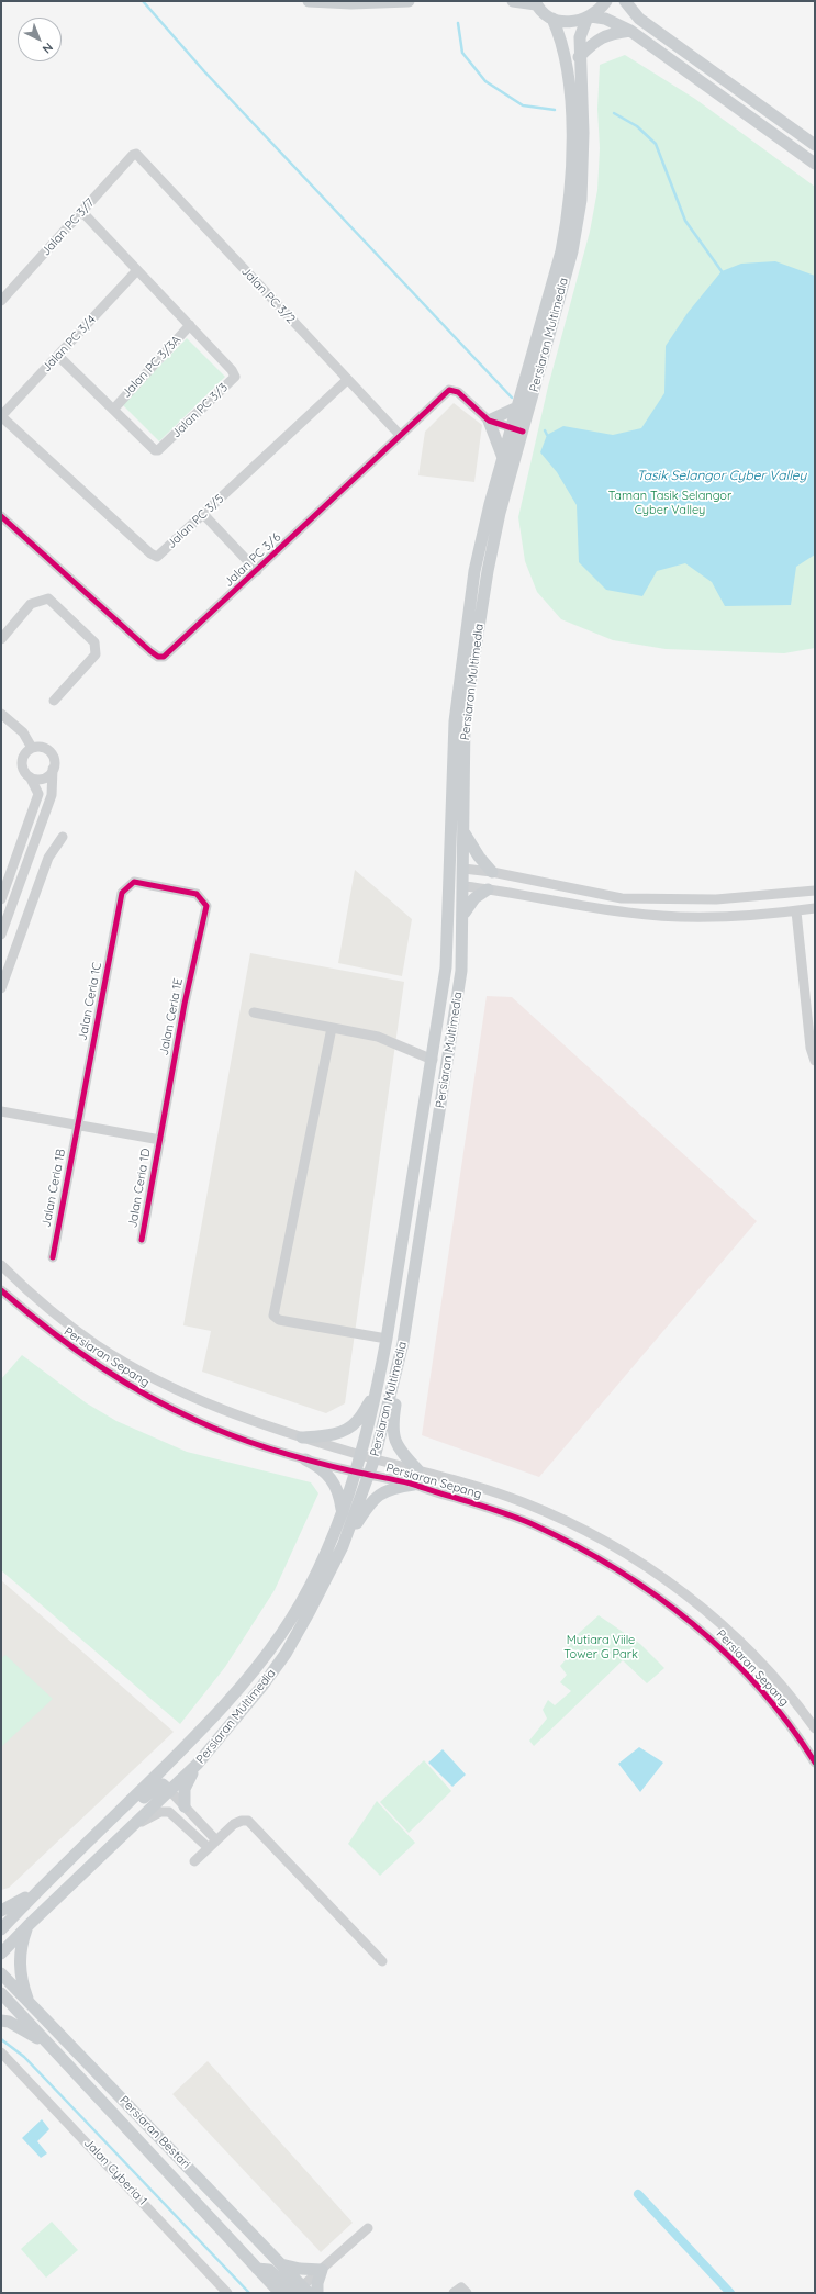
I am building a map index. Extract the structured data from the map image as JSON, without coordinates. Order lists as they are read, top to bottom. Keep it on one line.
{"streets":{"main road":["Persiaran Multimedia","Persiaran Bestari"],"street":["Jalan PC 3/7","Jalan PC 3/2","Jalan PC 3/4","Jalan PC 3/3A","Jalan PC 3/3","Jalan PC 3/5","Jalan PC 3/6","Jalan Ceria 1C","Jalan Ceria 1E","Jalan Ceria 1B","Jalan Ceria 1D","Persiaran Sepang","Jalan Cyberia 1"]},"crossings":[["Jalan PC 3/7","Jalan PC 3/2"],["Jalan PC 3/7","Jalan PC 3/3"],["Jalan PC 3/2","Jalan PC 3/5"],["Jalan PC 3/2","Jalan PC 3/6"],["Persiaran Multimedia","Jalan PC 3/6"],["Persiaran Multimedia","Persiaran Sepang"],["Jalan PC 3/4","Jalan PC 3/3"],["Jalan PC 3/4","Jalan PC 3/5"],["Jalan PC 3/3A","Jalan PC 3/3"],["Jalan Ceria 1C","Jalan Ceria 1E"],["Jalan Ceria 1C","Jalan Ceria 1B"],["Jalan Ceria 1E","Jalan Ceria 1D"]],"water":["Tasik Selangor Cyber Valley"],"parks":["Taman Tasik Selangor Cyber Valley","Mutiara Viile Tower G Park"],"north":"bottom right"}
